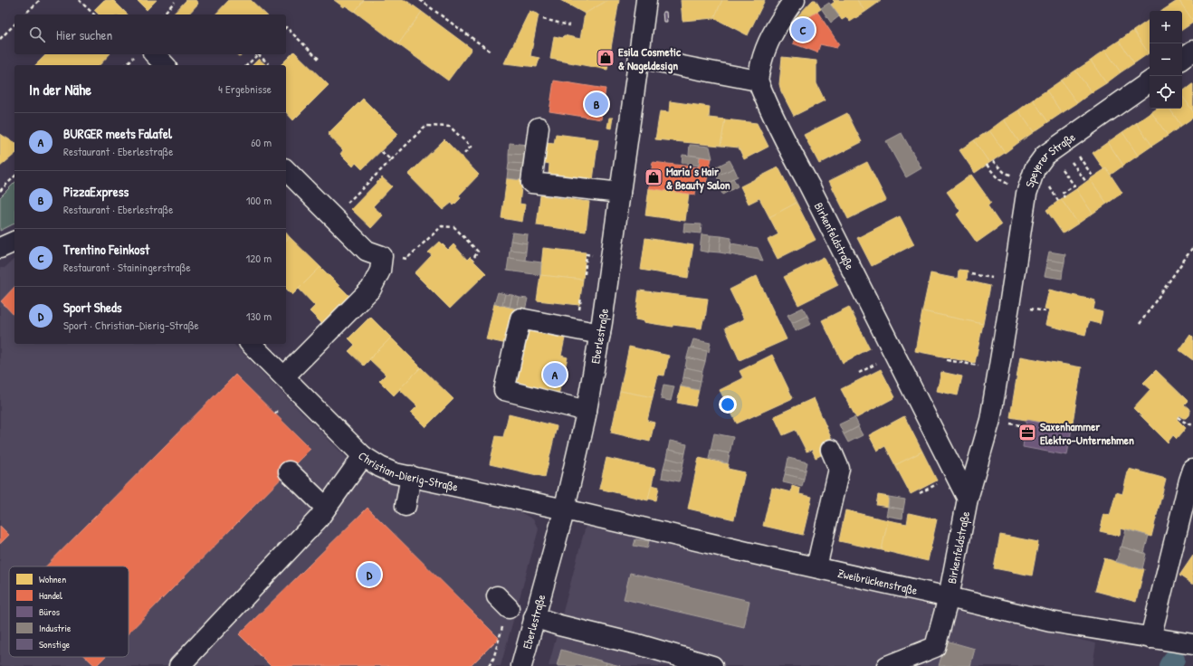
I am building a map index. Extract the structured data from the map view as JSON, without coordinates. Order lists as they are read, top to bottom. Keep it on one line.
{"streets":{"street":["Speyerer Straße","Birkenfeldstraße","Eberlestraße","Christian-Dierig-Straße","Zweibrückenstraße"]},"crossings":[["Speyerer Straße","Birkenfeldstraße"],["Birkenfeldstraße","Zweibrückenstraße"],["Eberlestraße","Christian-Dierig-Straße"],["Eberlestraße","Zweibrückenstraße"],["Christian-Dierig-Straße","Zweibrückenstraße"]],"places":{"shop":["Esila Cosmetic & Nageldesign","Maria' s Hair & Beauty Salon"],"office":["Saxenhammer Elektro-Unternehmen"]},"legend":["Wohnen","Handel","Büros","Industrie","Sonstige"],"page":{"map_buttons":["+","−"],"search":"Hier suchen","pins":["C","B","A","D"],"heading":["In der Nähe","4 Ergebnisse"],"list":[{"mark":"A","name":"BURGER meets Falafel","note":"Restaurant · Eberlestraße","value":"60 m"},{"mark":"B","name":"PizzaExpress","note":"Restaurant · Eberlestraße","value":"100 m"},{"mark":"C","name":"Trentino Feinkost","note":"Restaurant · Stainingerstraße","value":"120 m"},{"mark":"D","name":"Sport Sheds","note":"Sport · Christian-Dierig-Straße","value":"130 m"}]}}
